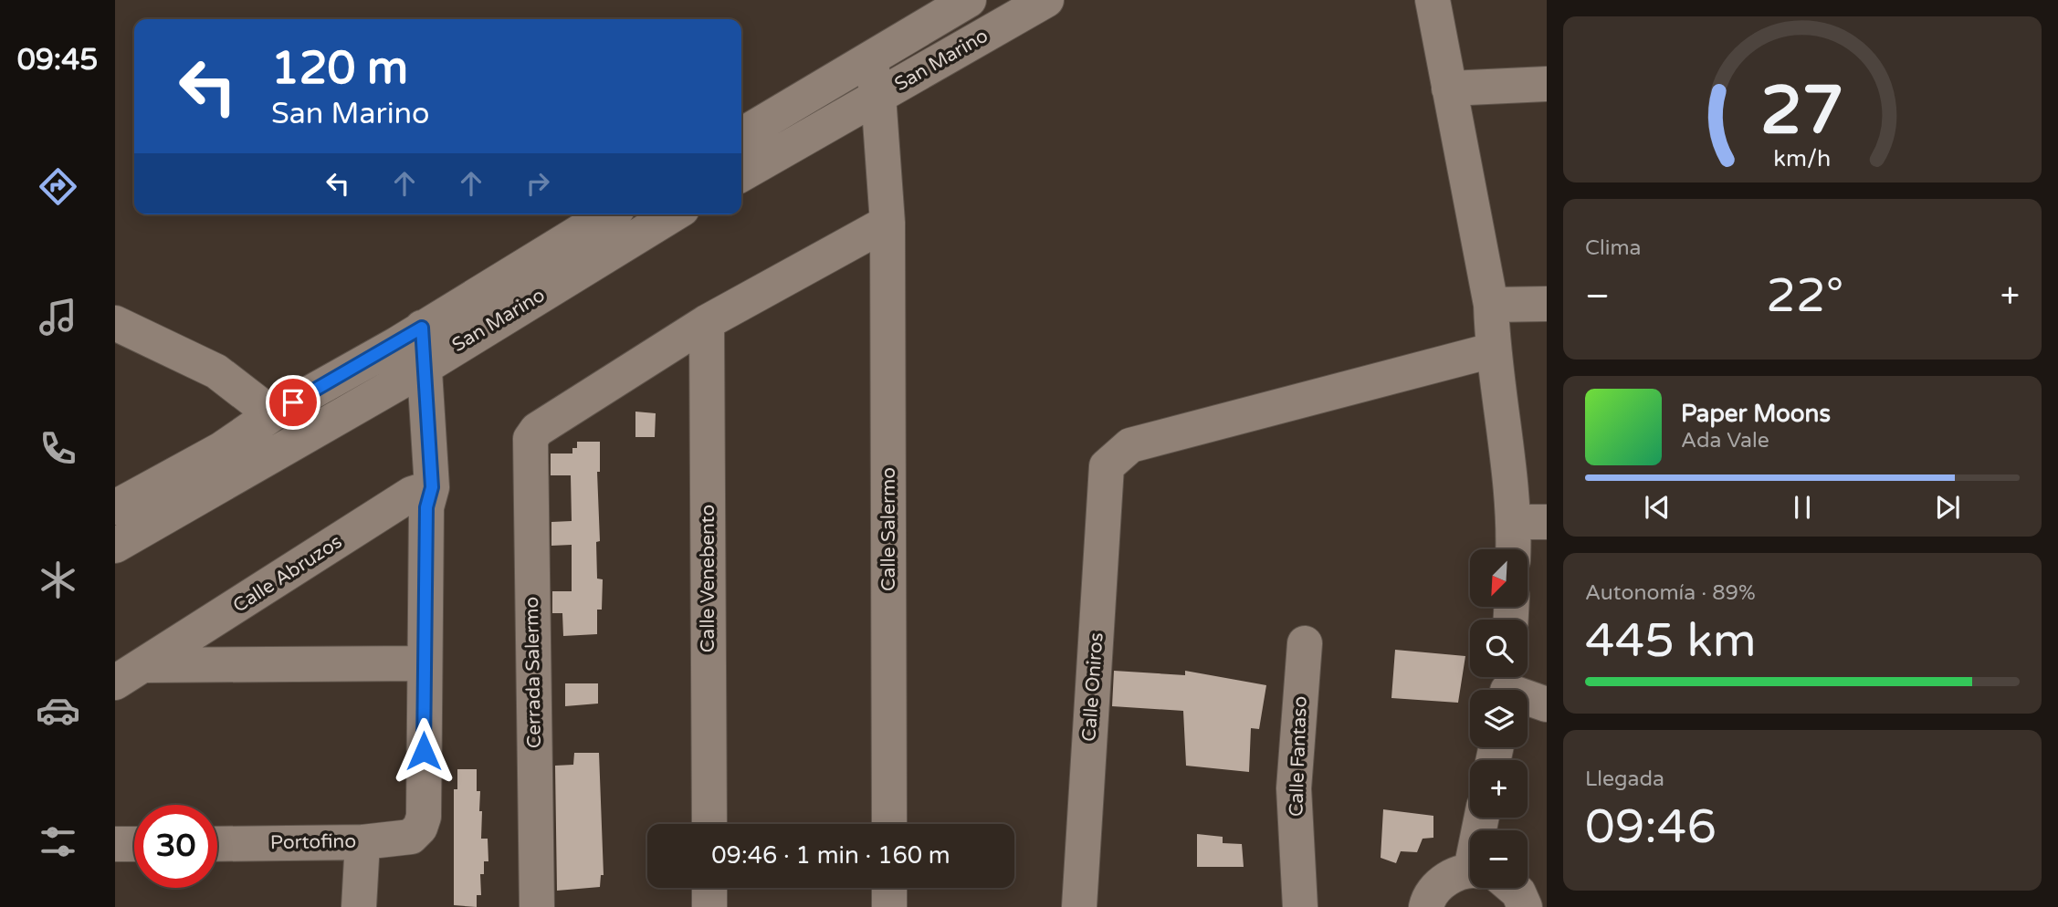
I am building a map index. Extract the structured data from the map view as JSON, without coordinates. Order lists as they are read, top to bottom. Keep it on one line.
{"streets":{"street":["San Marino","Calle Salermo","Calle Abruzos","Calle Venebento","Cerrada Salermo","Calle Oniros","Calle Fantaso","Portofino"]},"crossings":[["San Marino","Calle Salermo"],["Calle Abruzos","Portofino"],["Calle Venebento","Cerrada Salermo"]],"north":"bottom left","page":{"tabs":"09:45","turn":["120 m","San Marino"],"tile":["Clima",["Autonomía · 89%","445 km"],["Llegada","09:46"]],"heat":["−","22°","+"],"song":["Paper Moons","Ada Vale"],"map_buttons":["+","−"],"limit":"30","trip":"09:46 · 1 min · 160 m","gauge":["27","km/h"]}}
